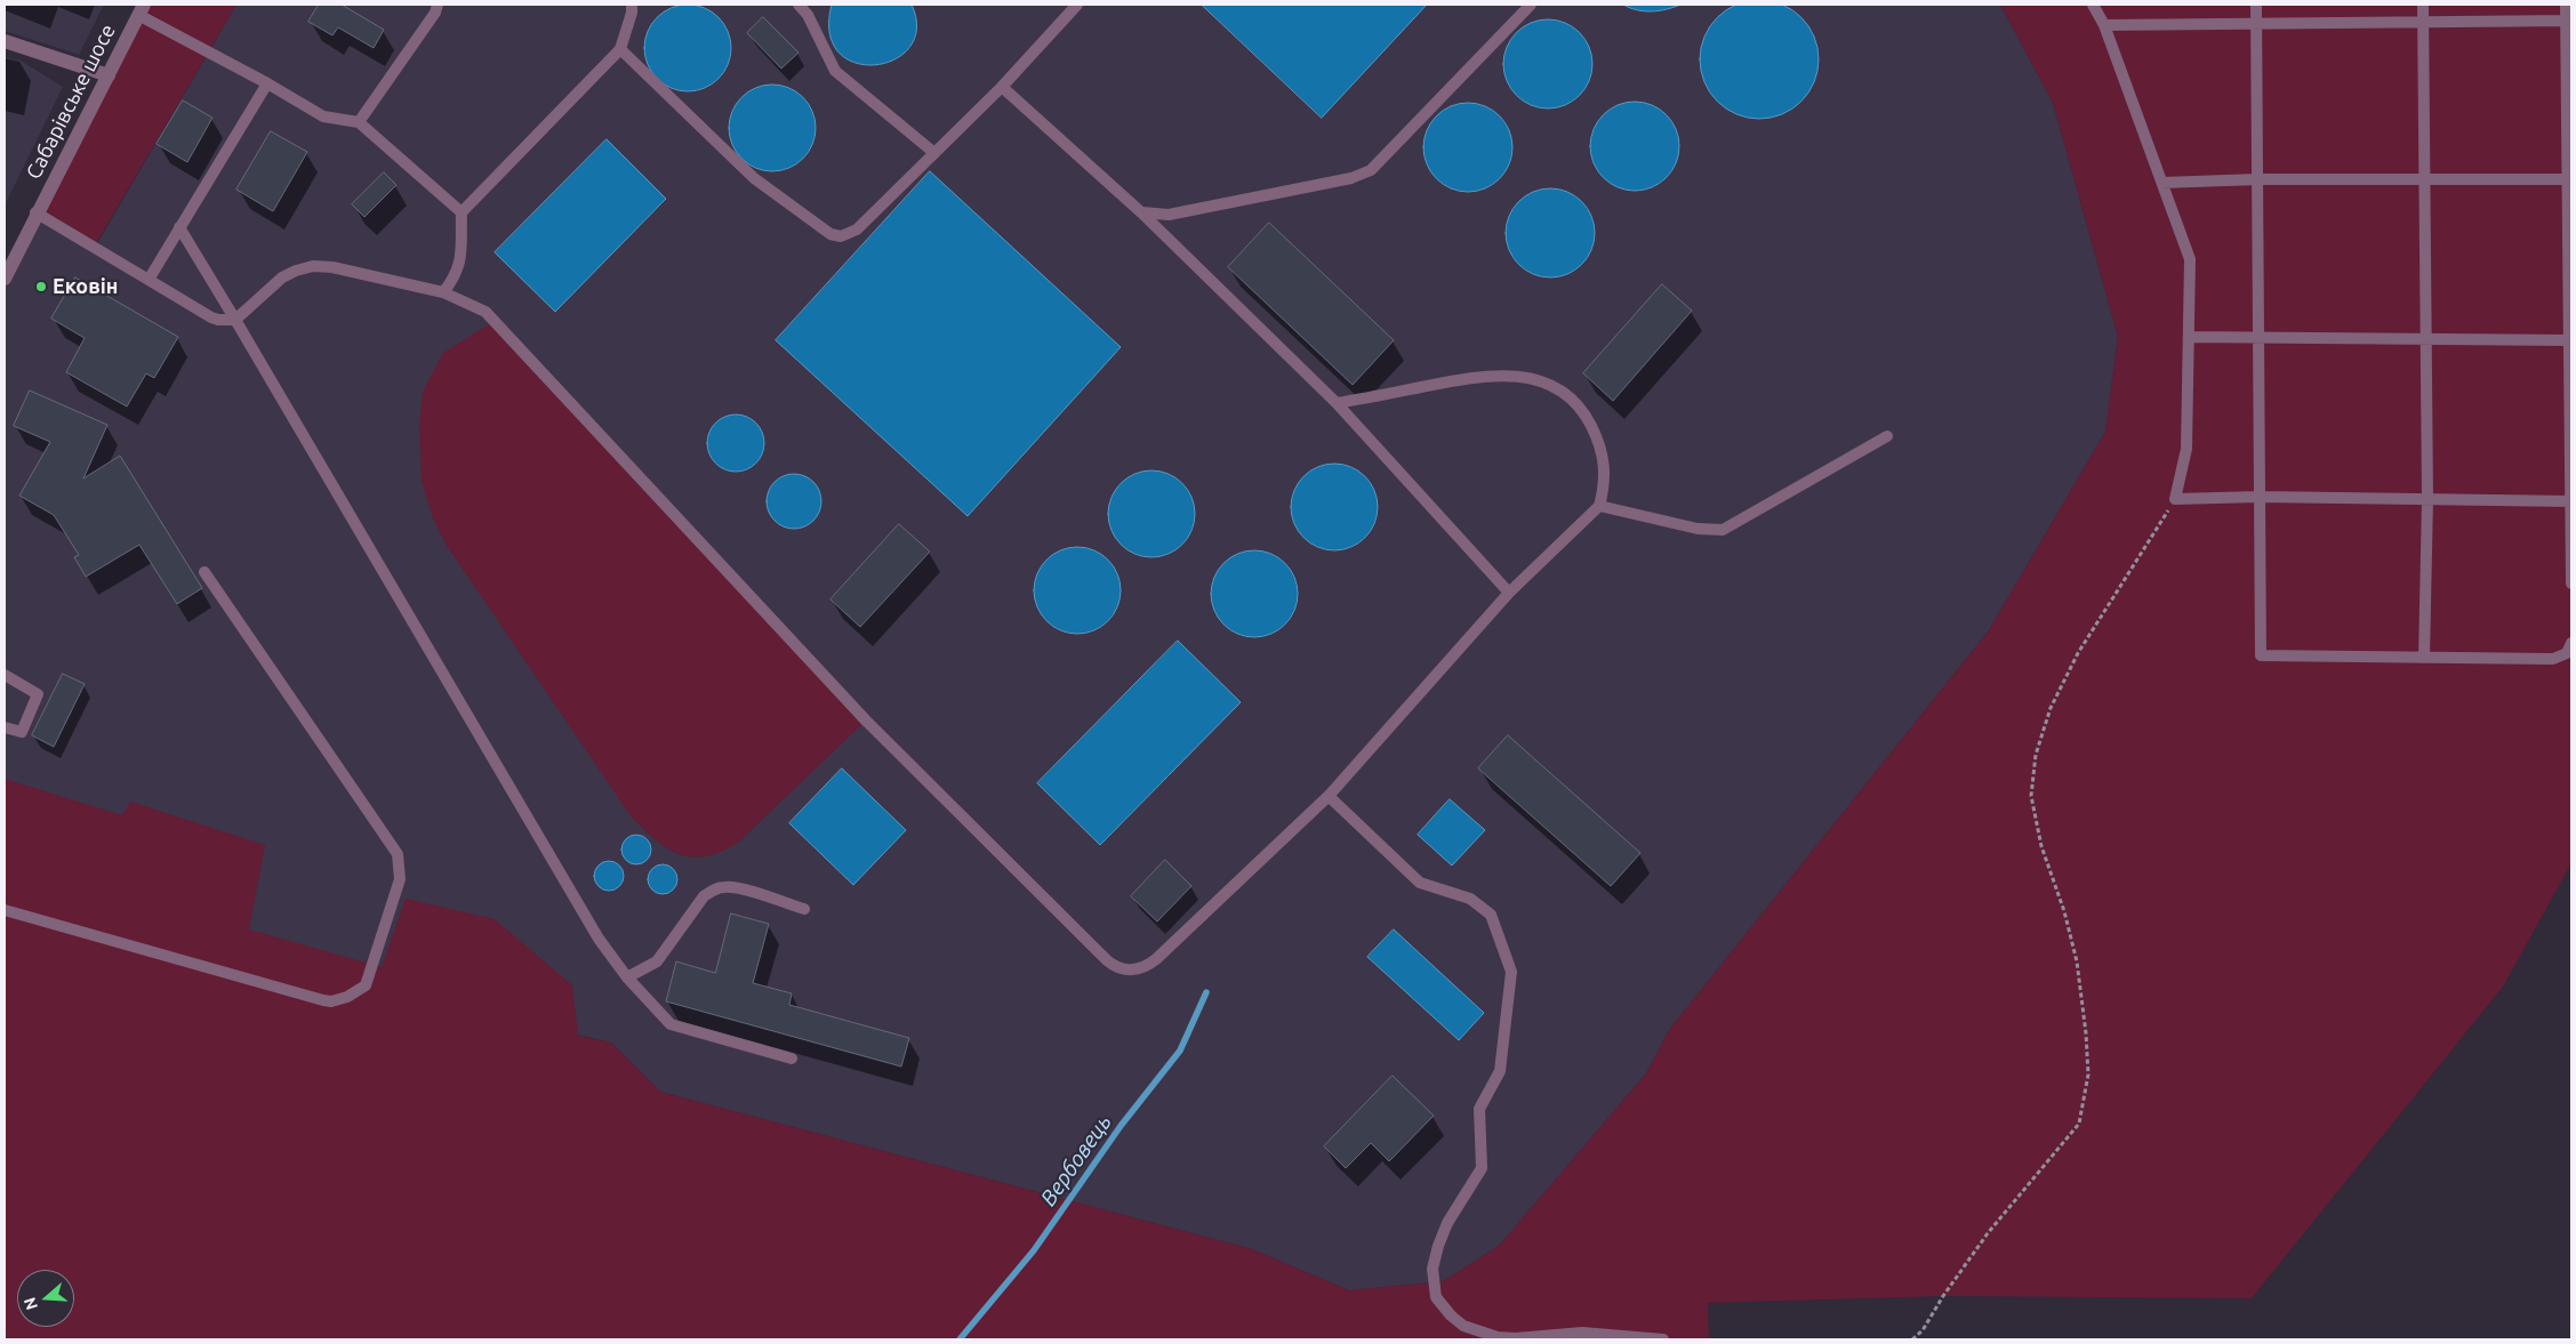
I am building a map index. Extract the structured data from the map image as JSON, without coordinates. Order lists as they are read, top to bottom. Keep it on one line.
{"streets":{"street":["Сабарівське шосе"]},"water":["Вербовець"],"places":["Ековін"],"north":"left"}
